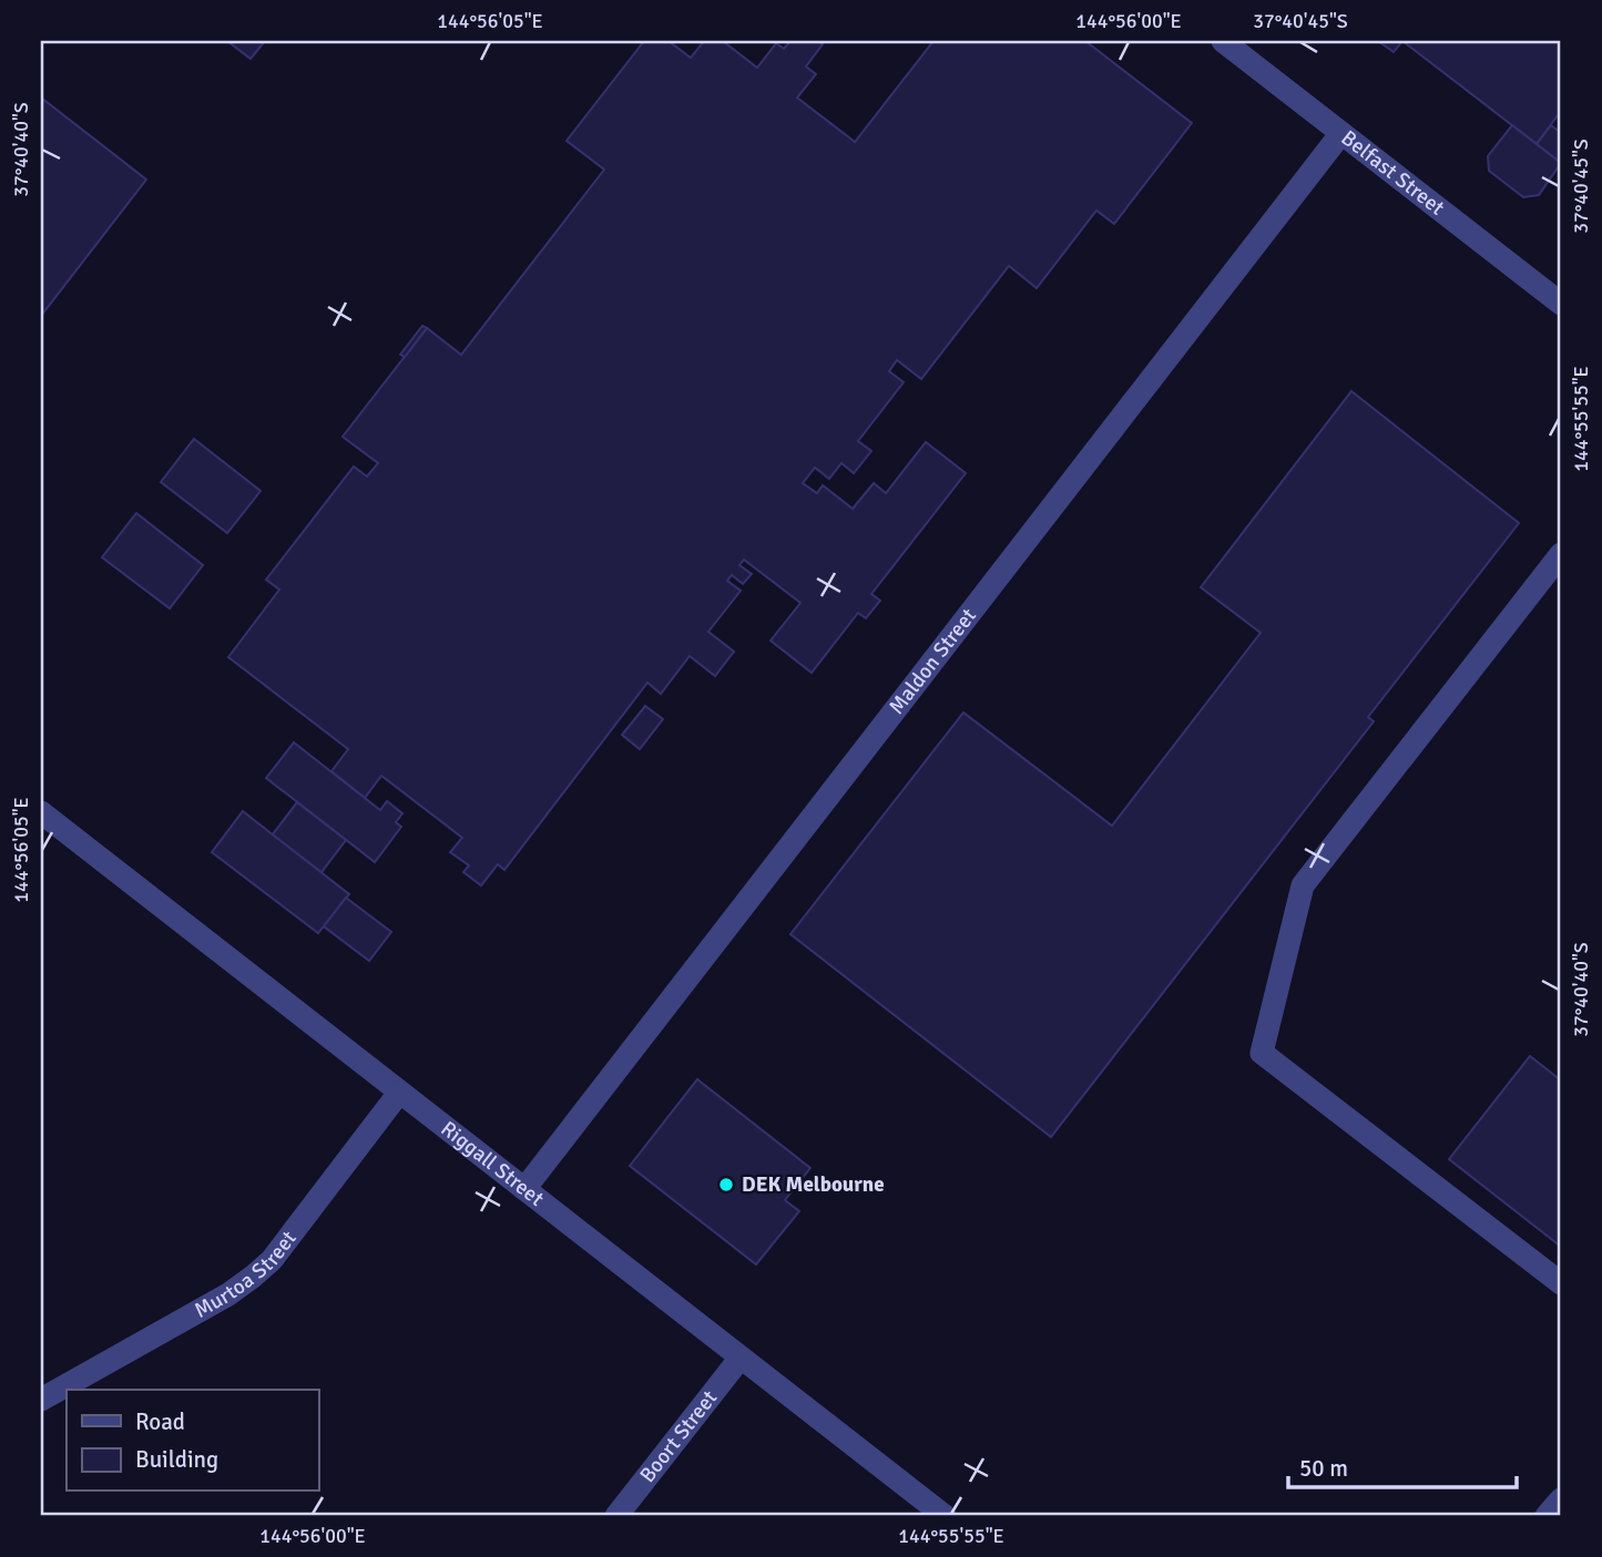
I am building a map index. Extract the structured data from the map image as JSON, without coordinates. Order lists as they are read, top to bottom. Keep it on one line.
{"streets":{"street":["Belfast Street","Maldon Street","Riggall Street","Murtoa Street","Boort Street"]},"crossings":[["Belfast Street","Maldon Street"],["Maldon Street","Riggall Street"],["Riggall Street","Murtoa Street"],["Riggall Street","Boort Street"]],"places":["DEK Melbourne"],"legend":["Road","Building"],"scale_bar":"50 m","coordinates":["144°56'05\"E","144°56'00\"E","37°40'45\"S","37°40'40\"S","144°55'55\"E"]}
